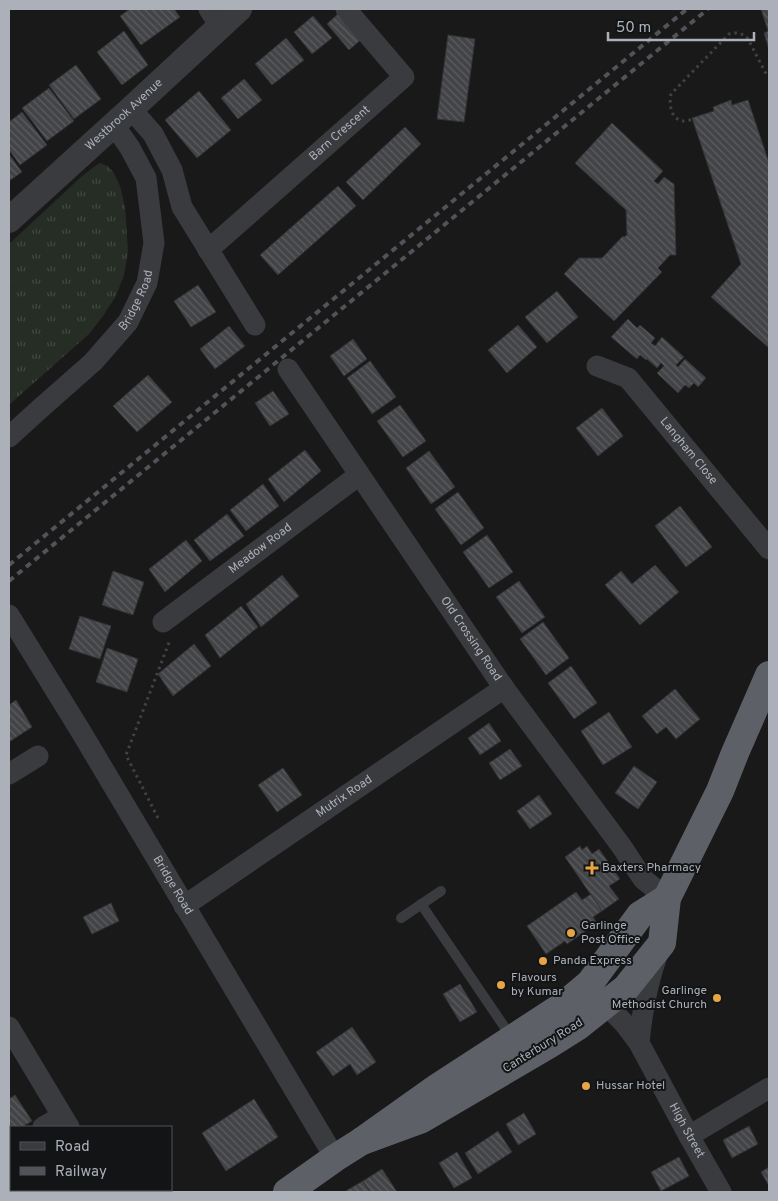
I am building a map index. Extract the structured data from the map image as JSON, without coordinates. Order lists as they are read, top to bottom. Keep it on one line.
{"streets":{"highway":["Canterbury Road"],"street":["Westbrook Avenue","Barn Crescent","Bridge Road","Langham Close","Meadow Road","Old Crossing Road","Mutrix Road","High Street"]},"crossings":[["Westbrook Avenue","Bridge Road"],["Bridge Road","Mutrix Road"],["Bridge Road","Canterbury Road"],["Meadow Road","Old Crossing Road"],["Old Crossing Road","Mutrix Road"],["Old Crossing Road","Canterbury Road"],["Canterbury Road","High Street"]],"places":{"health":["Baxters Pharmacy"],"other":["Garlinge Post Office","Panda Express","Flavours by Kumar","Garlinge Methodist Church","Hussar Hotel"]},"legend":["Road","Railway"],"scale_bar":"50 m"}
